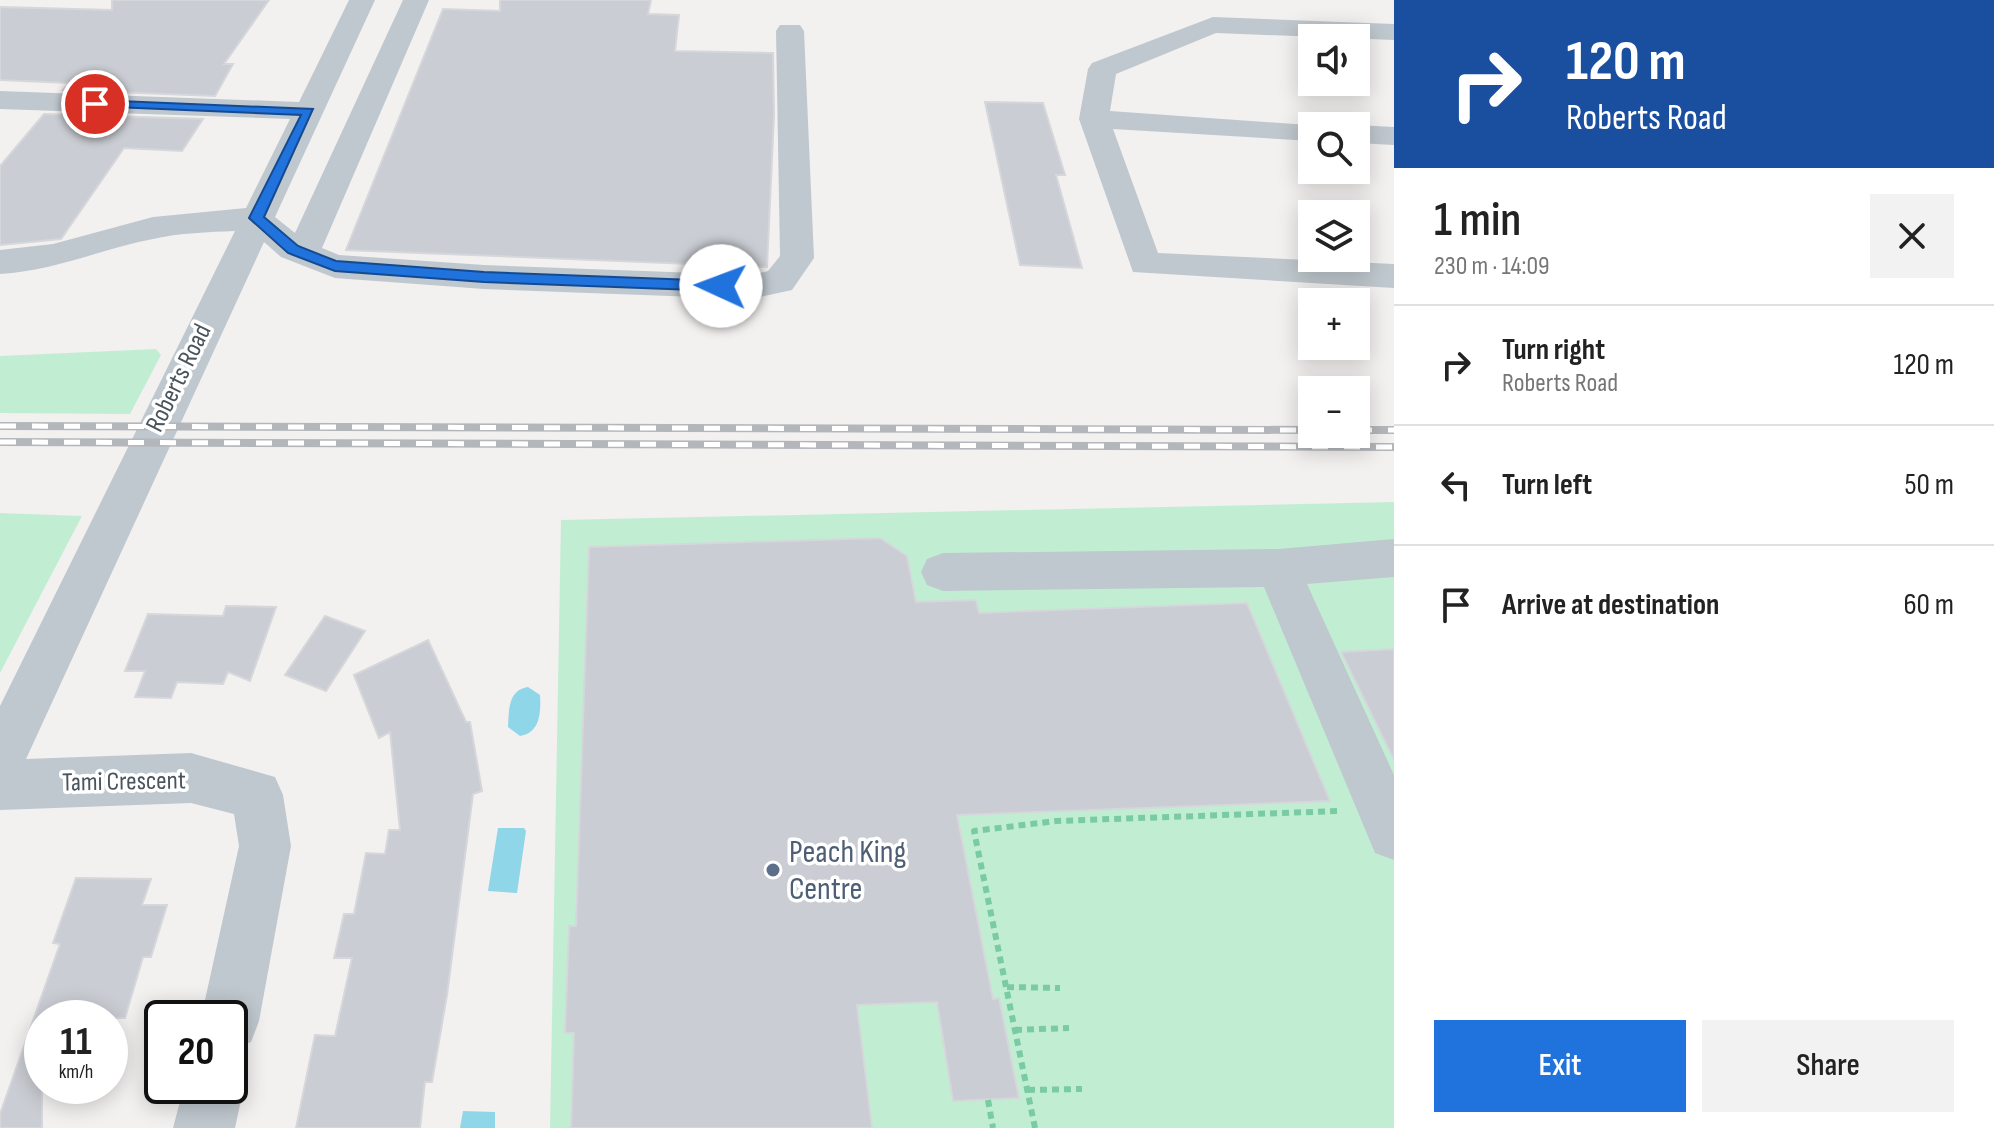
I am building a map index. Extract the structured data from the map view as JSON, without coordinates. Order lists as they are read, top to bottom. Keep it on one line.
{"streets":{"street":["Roberts Road","Tami Crescent"]},"places":["Peach King Centre"],"page":{"turn":["120 m","Roberts Road"],"map_buttons":["+","−"],"heading":["1 min","230 m · 14:09"],"list":[{"name":"Turn right","note":"Roberts Road","value":"120 m"},{"name":"Turn left","value":"50 m"},{"name":"Arrive at destination","value":"60 m"}],"speed":"11 km/h","limit":"20","buttons":["Exit","Share"]}}
